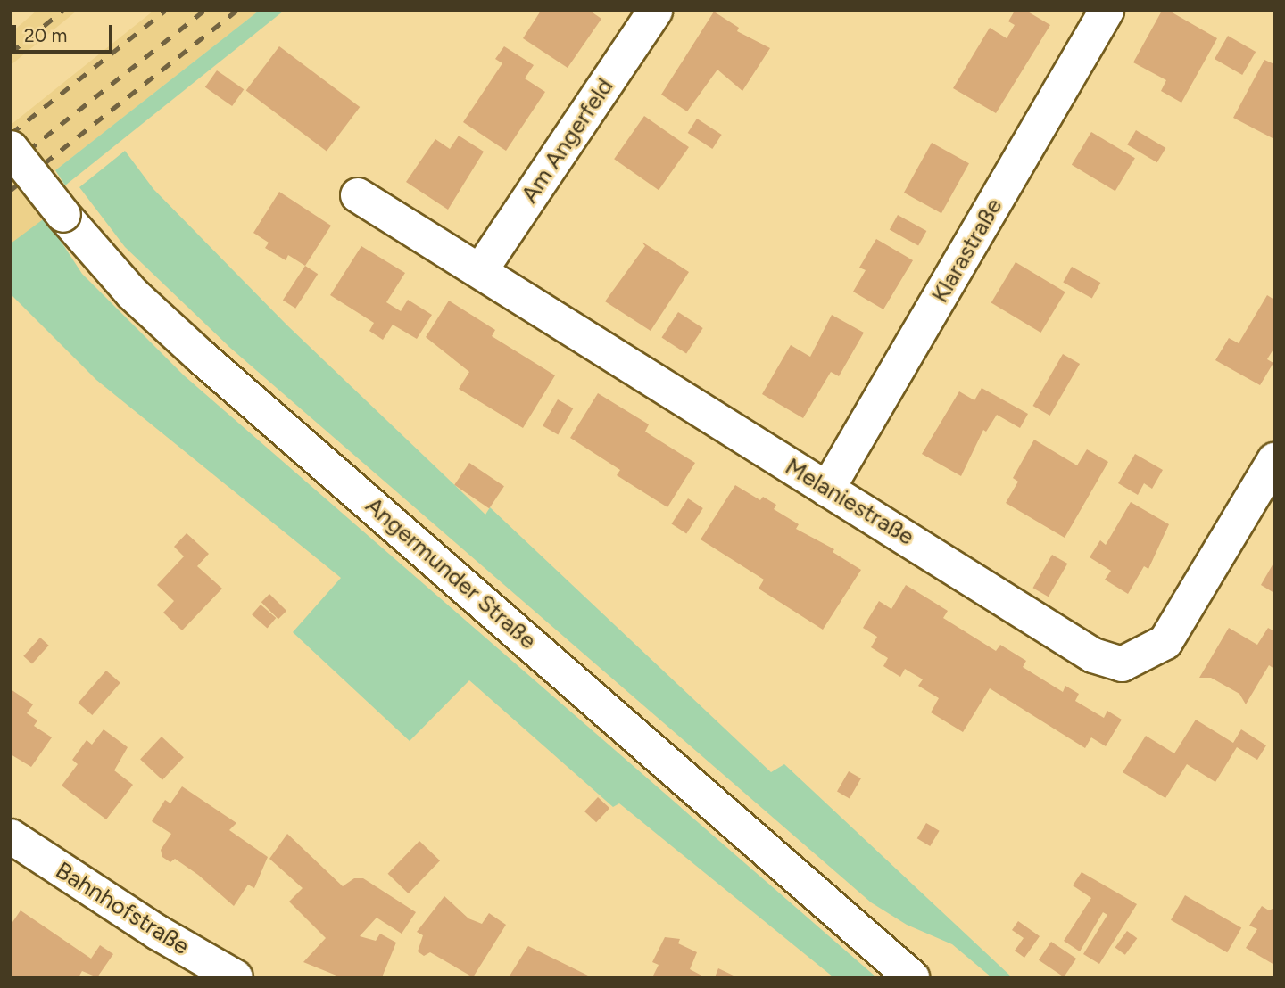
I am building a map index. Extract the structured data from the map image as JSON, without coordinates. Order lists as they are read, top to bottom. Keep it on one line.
{"streets":{"street":["Am Angerfeld","Klarastraße","Melaniestraße","Angermunder Straße","Bahnhofstraße"]},"crossings":[["Am Angerfeld","Melaniestraße"],["Klarastraße","Melaniestraße"]],"scale_bar":"20 m"}
